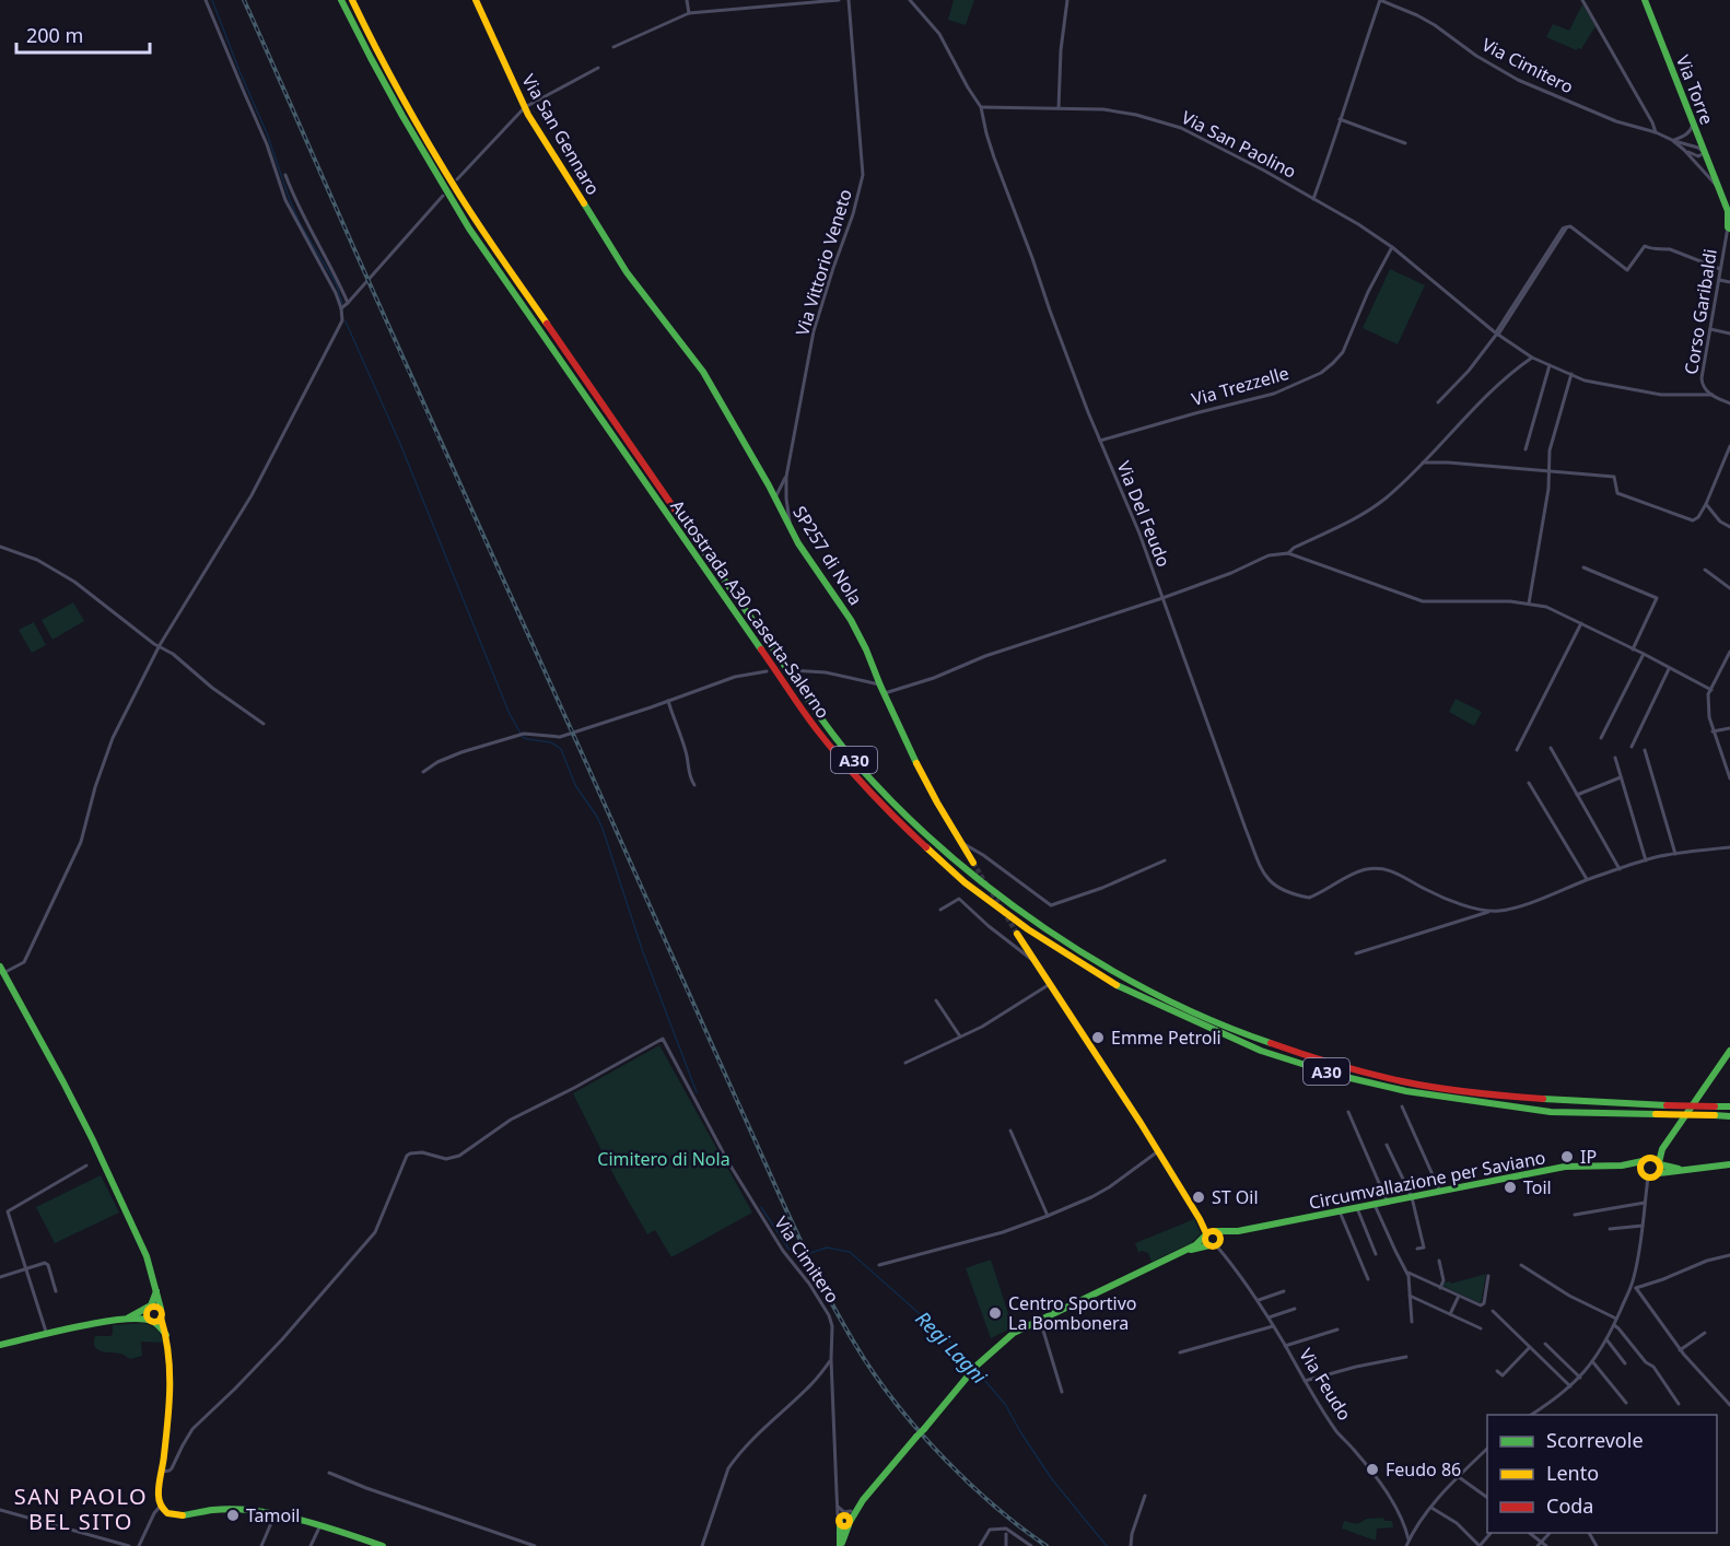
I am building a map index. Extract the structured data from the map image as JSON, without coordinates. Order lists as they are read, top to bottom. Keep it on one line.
{"streets":{"main road":["Via Torre","Via San Gennaro","SP257 di Nola","Autostrada A30 Caserta-Salerno","A30","Circumvallazione per Saviano"],"street":["Via Cimitero","Via San Paolino","Via Vittorio Veneto","Corso Garibaldi","Via Trezzelle","Via Del Feudo","Via Feudo"]},"crossings":[["Via Cimitero","Via Torre"],["Via Torre","Corso Garibaldi"],["Via San Gennaro","SP257 di Nola"],["Via San Paolino","Corso Garibaldi"],["Via San Paolino","Via Trezzelle"],["Via Vittorio Veneto","SP257 di Nola"],["Via Trezzelle","Via Del Feudo"],["Circumvallazione per Saviano","Via Feudo"]],"districts":["SAN PAOLO BEL SITO"],"water":["Regi Lagni"],"parks":["Cimitero di Nola"],"places":["Emme Petroli","IP","Toil","ST Oil","Centro Sportivo La Bombonera","Feudo 86","Tamoil"],"legend":["Scorrevole","Lento","Coda"],"scale_bar":"200 m"}
